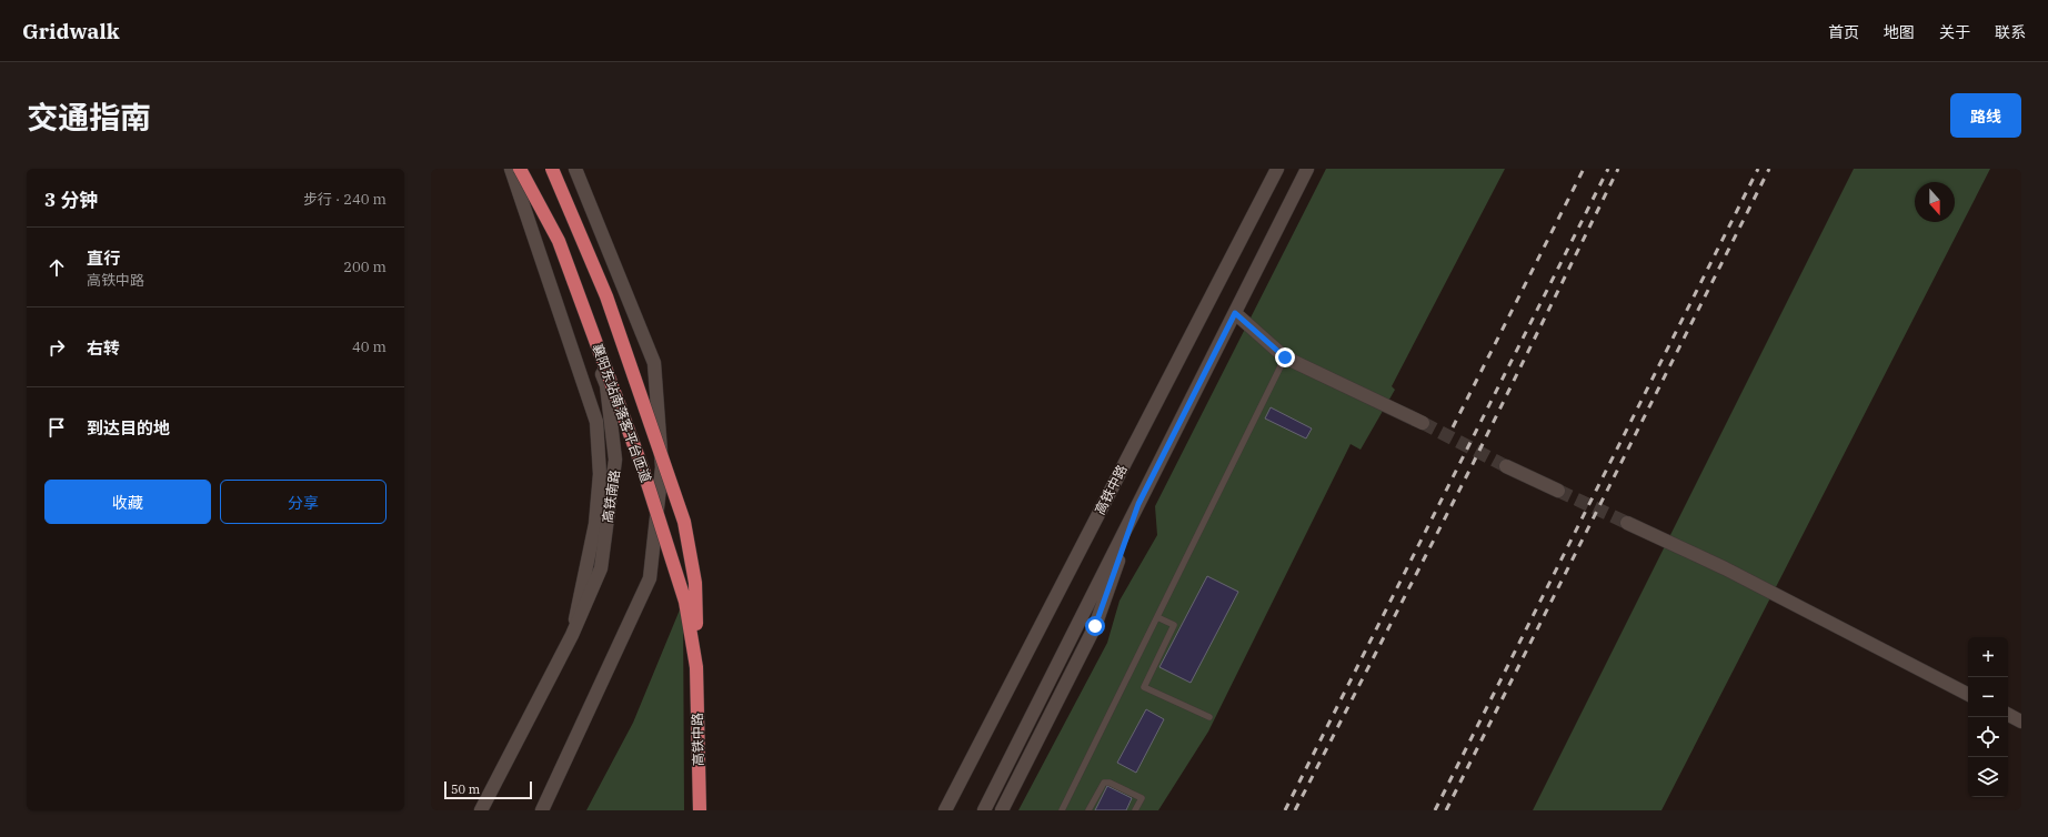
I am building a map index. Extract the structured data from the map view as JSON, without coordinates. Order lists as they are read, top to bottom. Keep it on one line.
{"streets":{"highway":["襄阳东站南落客平台匝道","高铁中路"],"street":["高铁南路"]},"crossings":[["襄阳东站南落客平台匝道","高铁中路"]],"scale_bar":"50 m","north":"bottom","page":{"header":"Gridwalk","nav":["首页","地图","关于","联系"],"title":"交通指南","buttons":["路线",["收藏","分享"]],"heading":["3 分钟","步行 · 240 m"],"list":[["直行","高铁中路","200 m"],["右转","40 m"],"到达目的地"],"map_buttons":["+","−"],"scale":"50 m"}}
